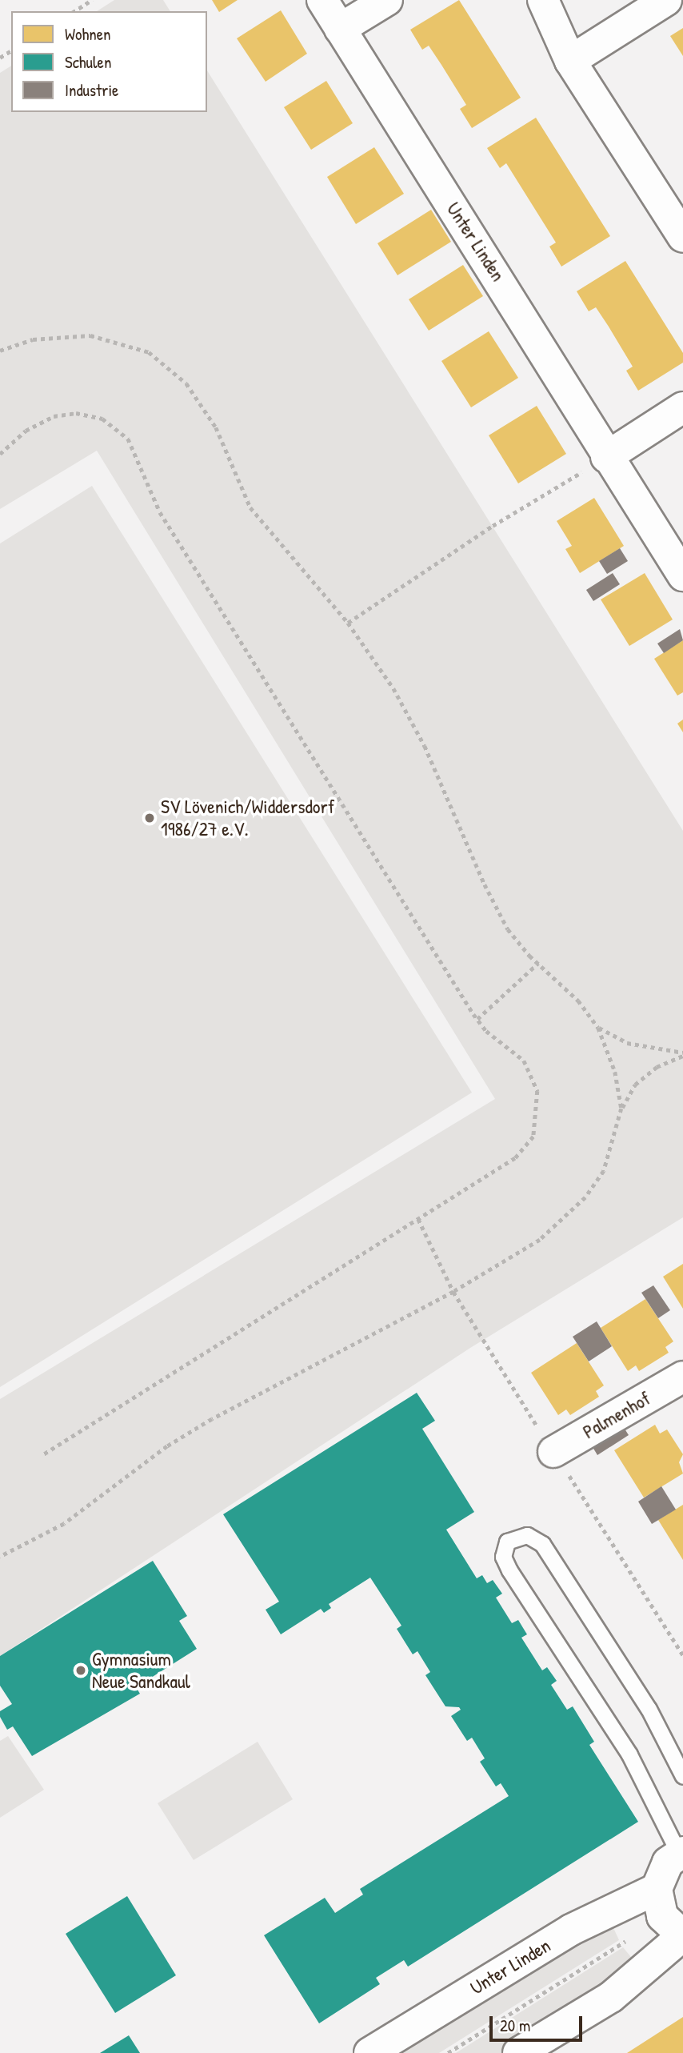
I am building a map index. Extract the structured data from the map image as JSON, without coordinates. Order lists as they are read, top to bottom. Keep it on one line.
{"streets":{"street":["Unter Linden","Palmenhof"]},"places":["SV Lövenich/Widdersdorf 1986/27 e.V.","Gymnasium Neue Sandkaul"],"legend":["Wohnen","Schulen","Industrie"],"scale_bar":"20 m"}
